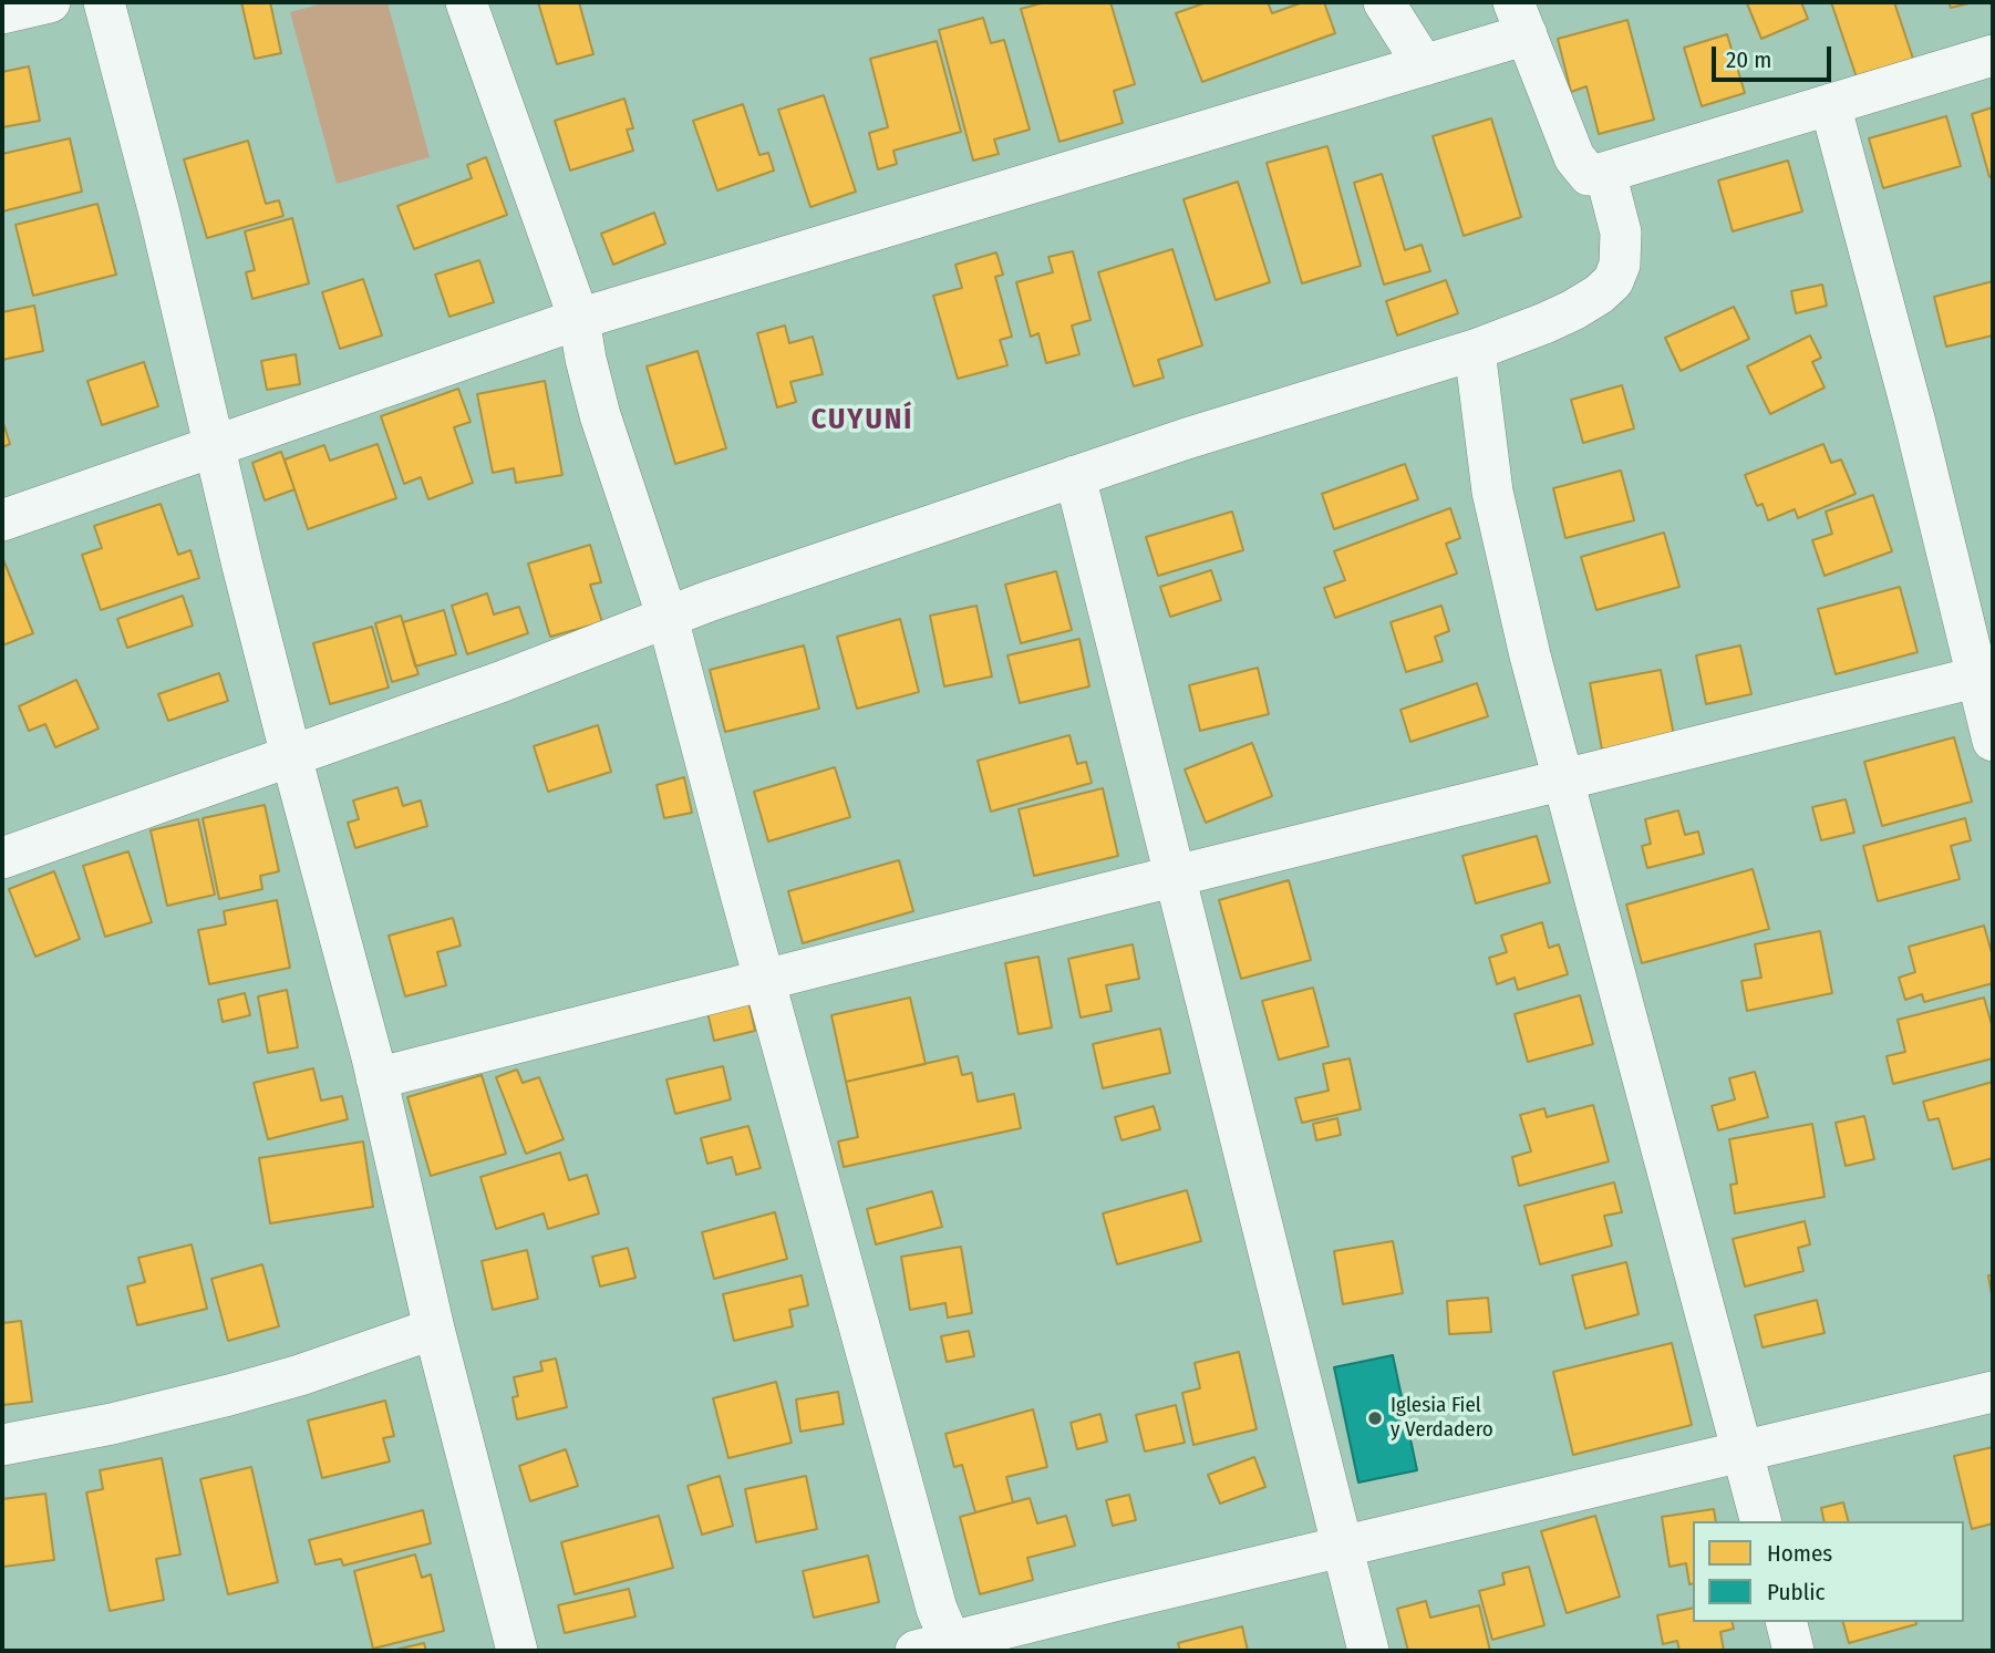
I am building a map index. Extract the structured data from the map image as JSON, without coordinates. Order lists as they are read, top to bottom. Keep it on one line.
{"districts":["CUYUNÍ"],"places":["Iglesia Fiel y Verdadero"],"legend":["Homes","Public"],"scale_bar":"20 m"}
